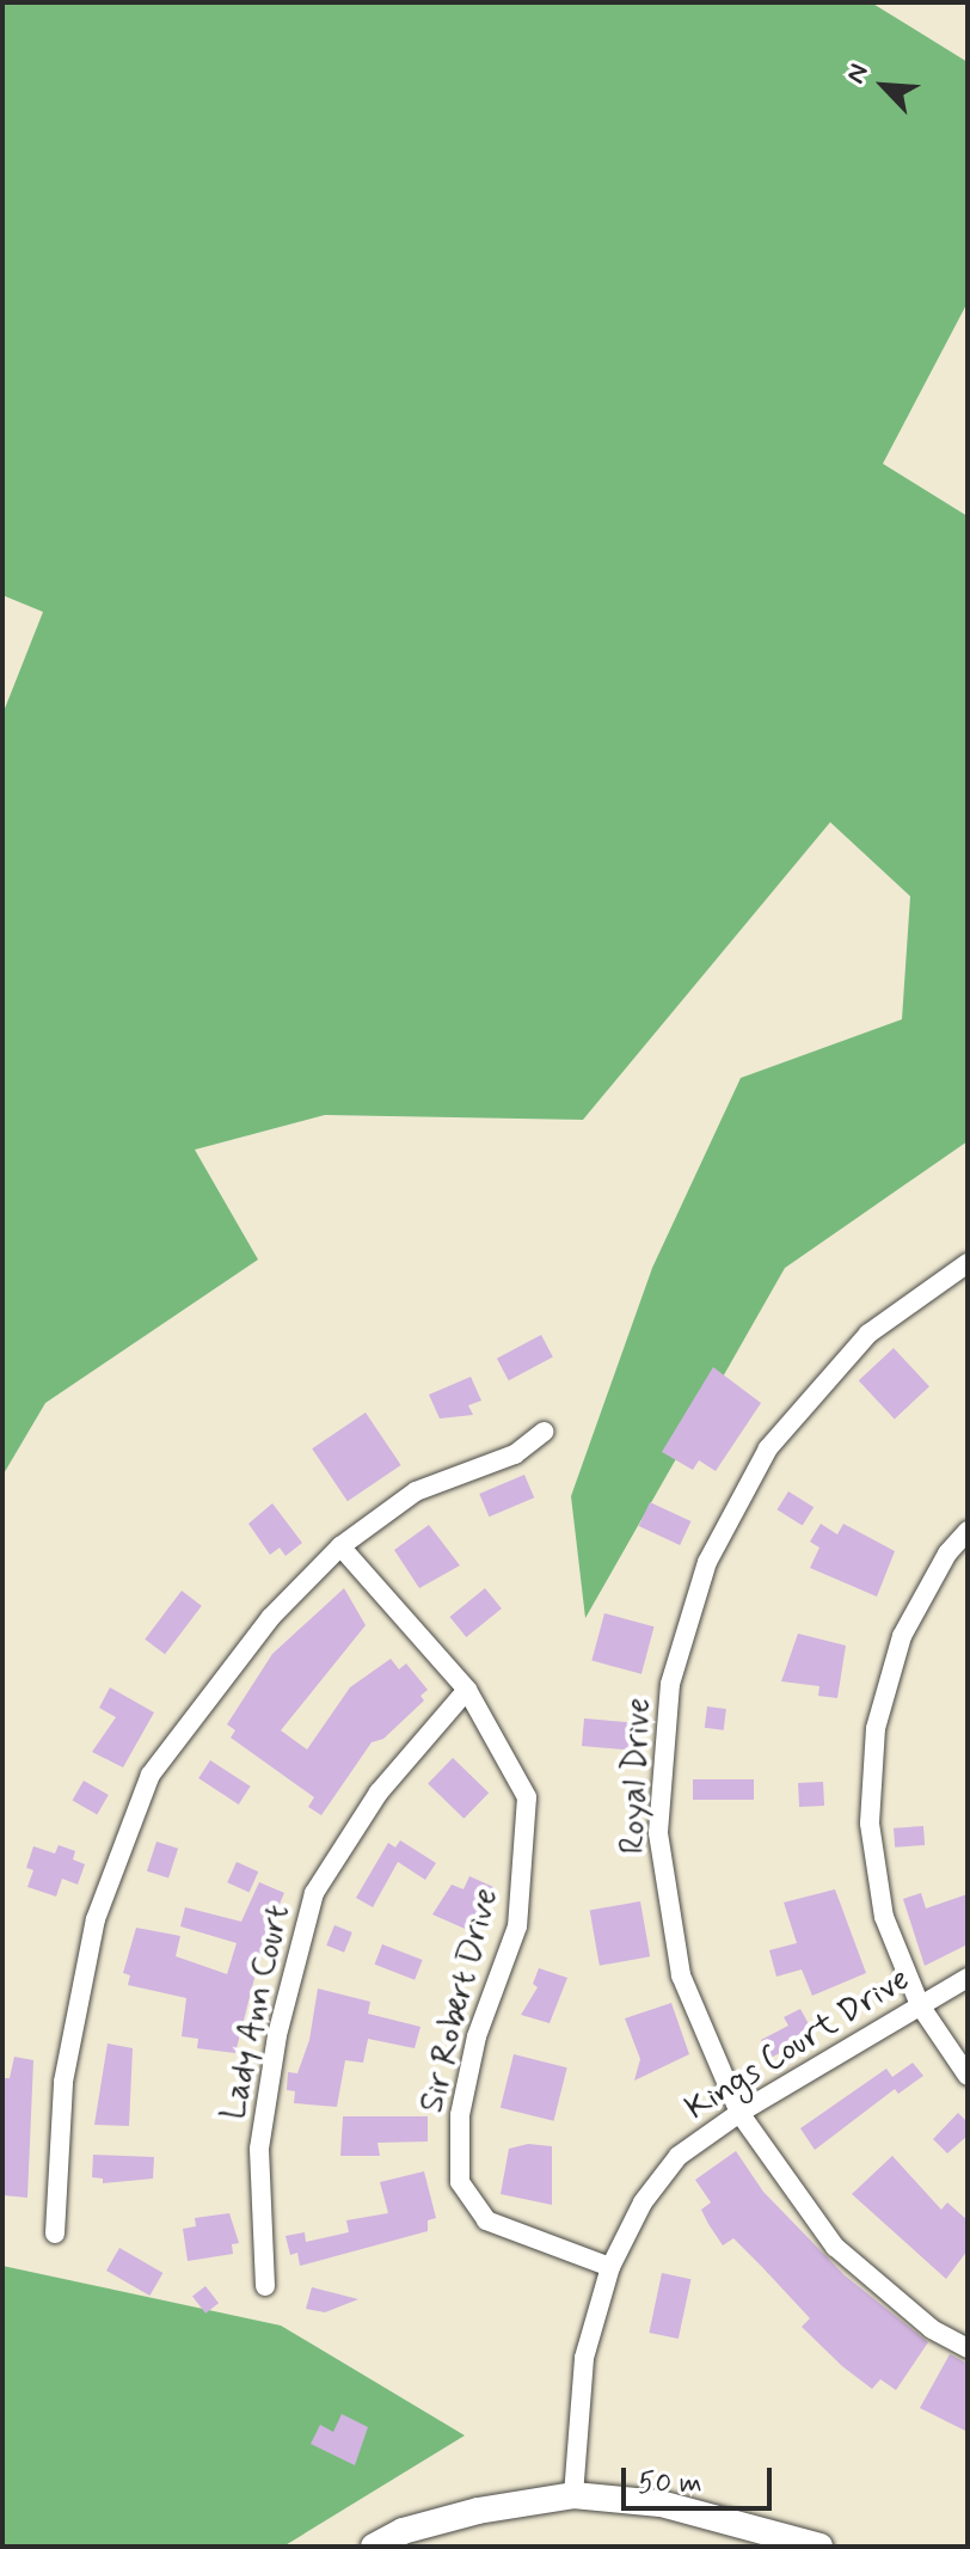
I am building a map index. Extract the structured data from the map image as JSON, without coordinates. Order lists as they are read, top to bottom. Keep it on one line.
{"streets":{"street":["Royal Drive","Sir Robert Drive","Lady Ann Court","Kings Court Drive"]},"crossings":[["Royal Drive","Kings Court Drive"],["Sir Robert Drive","Lady Ann Court"],["Sir Robert Drive","Kings Court Drive"]],"scale_bar":"50 m","north":"top left"}
